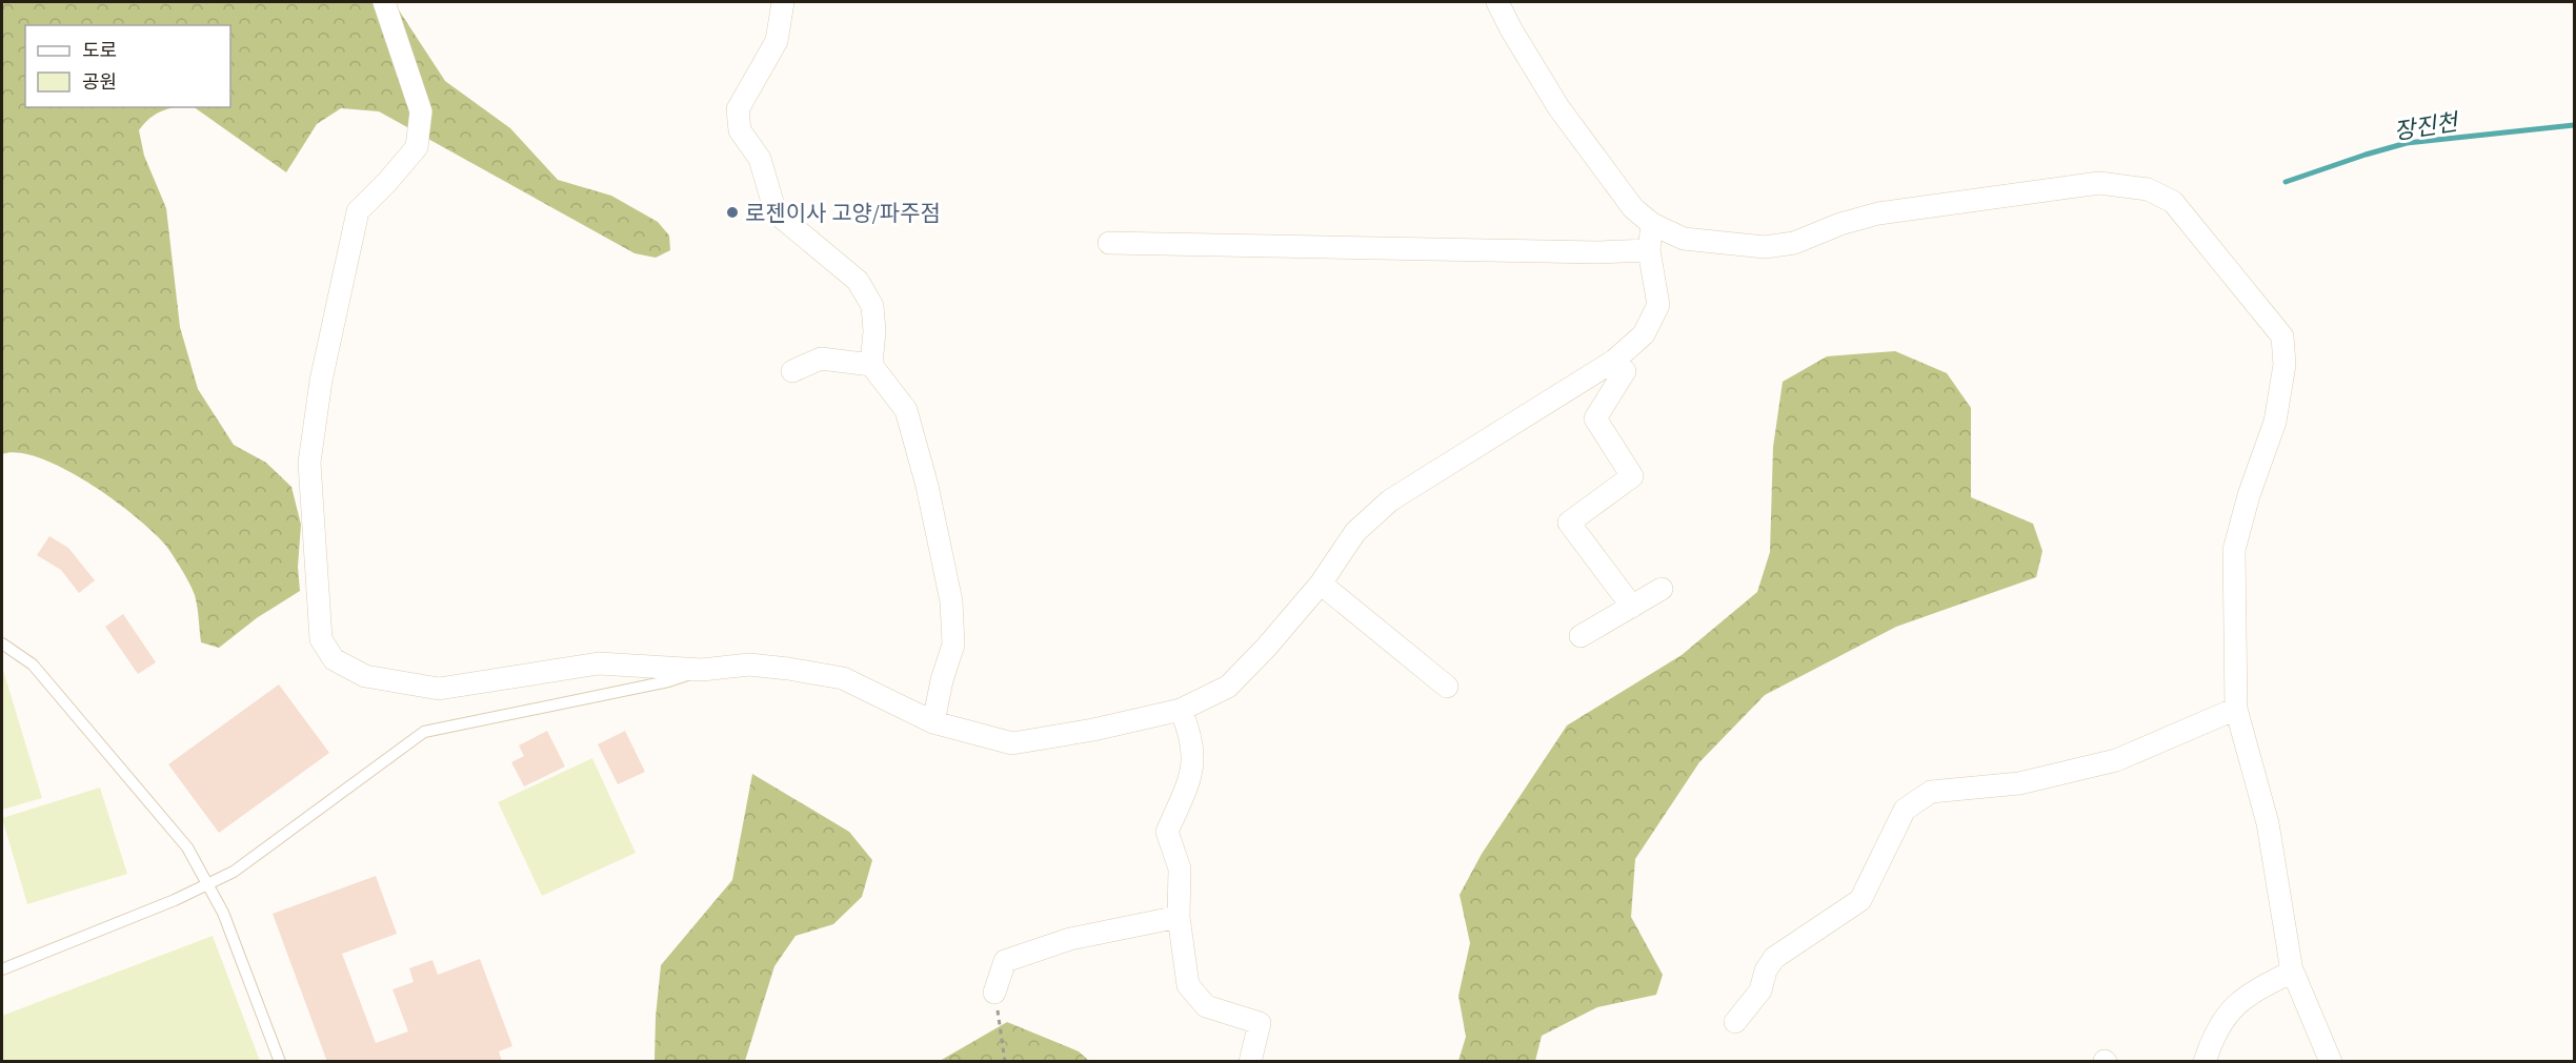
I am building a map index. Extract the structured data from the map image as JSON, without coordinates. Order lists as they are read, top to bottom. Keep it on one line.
{"water":["장진천"],"places":["로젠이사 고양/파주점"],"legend":["도로","공원"]}
